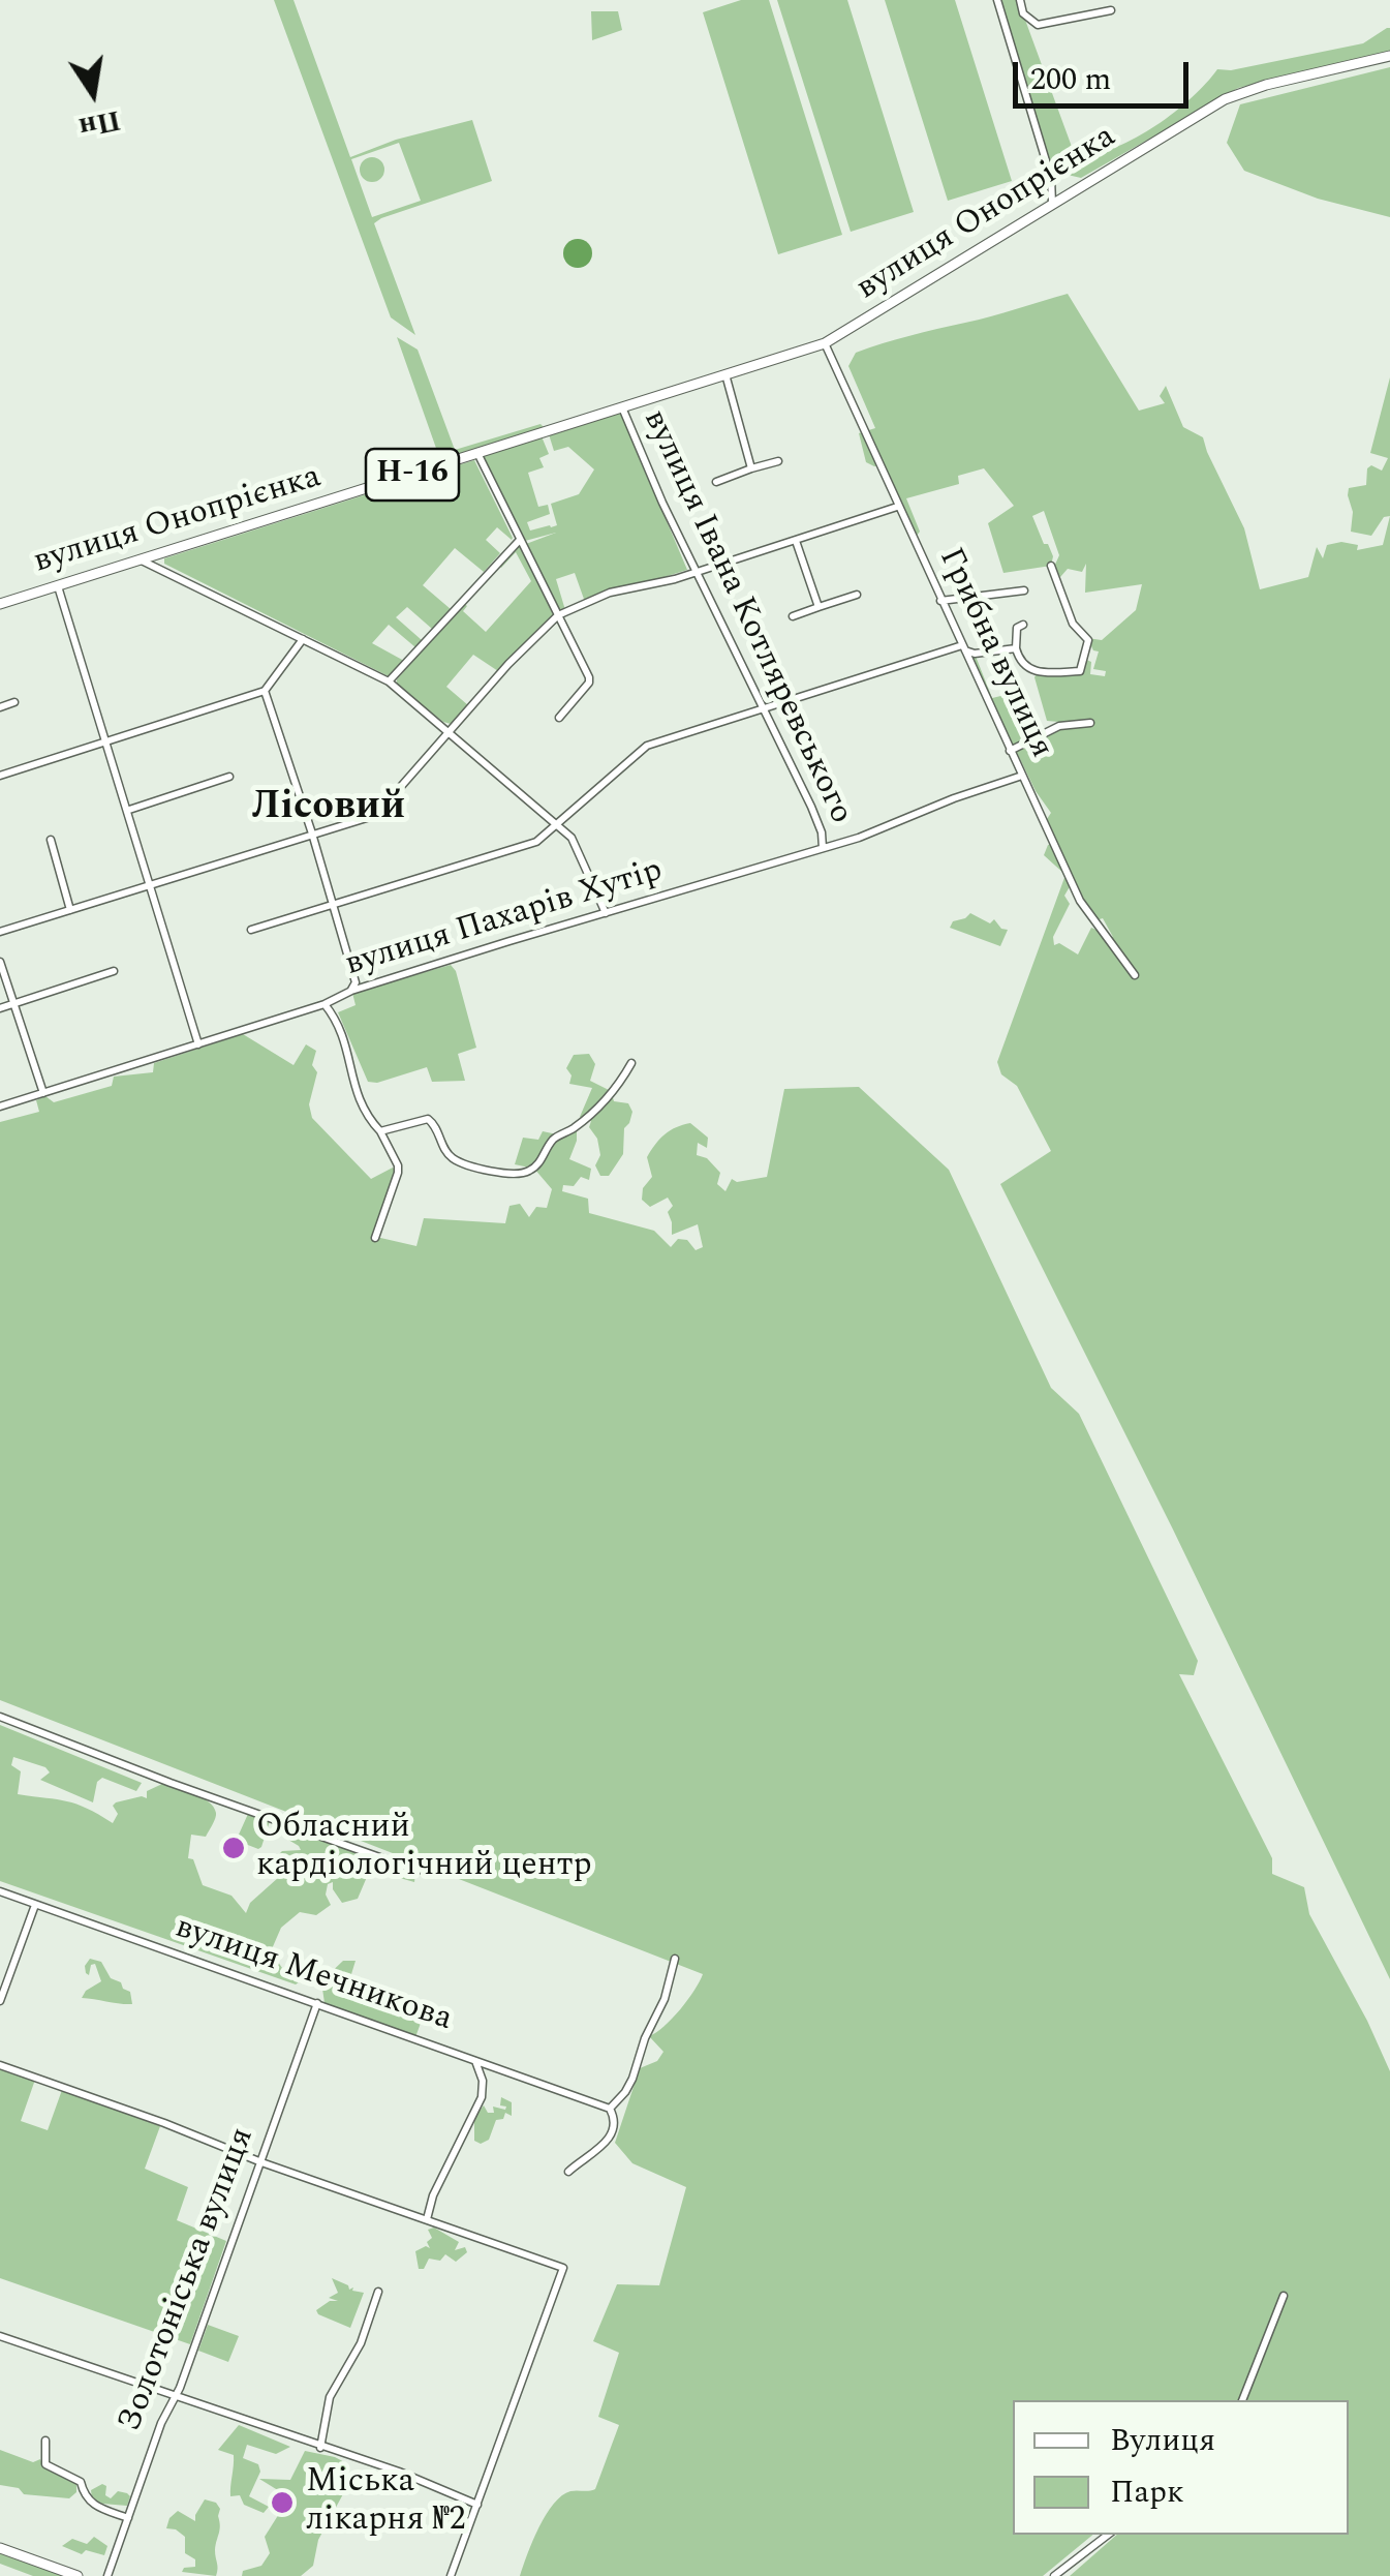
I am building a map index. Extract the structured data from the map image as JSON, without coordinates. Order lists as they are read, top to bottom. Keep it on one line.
{"streets":{"main road":["вулиця Онопрієнка","Н-16"],"street":["вулиця Івана Котляревського","Грибна вулиця","вулиця Пахарів Хутір","вулиця Мечникова","Золотоніська вулиця"]},"crossings":[["вулиця Онопрієнка","вулиця Івана Котляревського"],["вулиця Онопрієнка","Грибна вулиця"],["вулиця Івана Котляревського","вулиця Пахарів Хутір"],["Грибна вулиця","вулиця Пахарів Хутір"],["вулиця Мечникова","Золотоніська вулиця"]],"districts":["Лісовий"],"places":["Обласний кардіологічний центр","Міська лікарня №2"],"legend":["Вулиця","Парк"],"scale_bar":"200 m","north":"bottom"}
